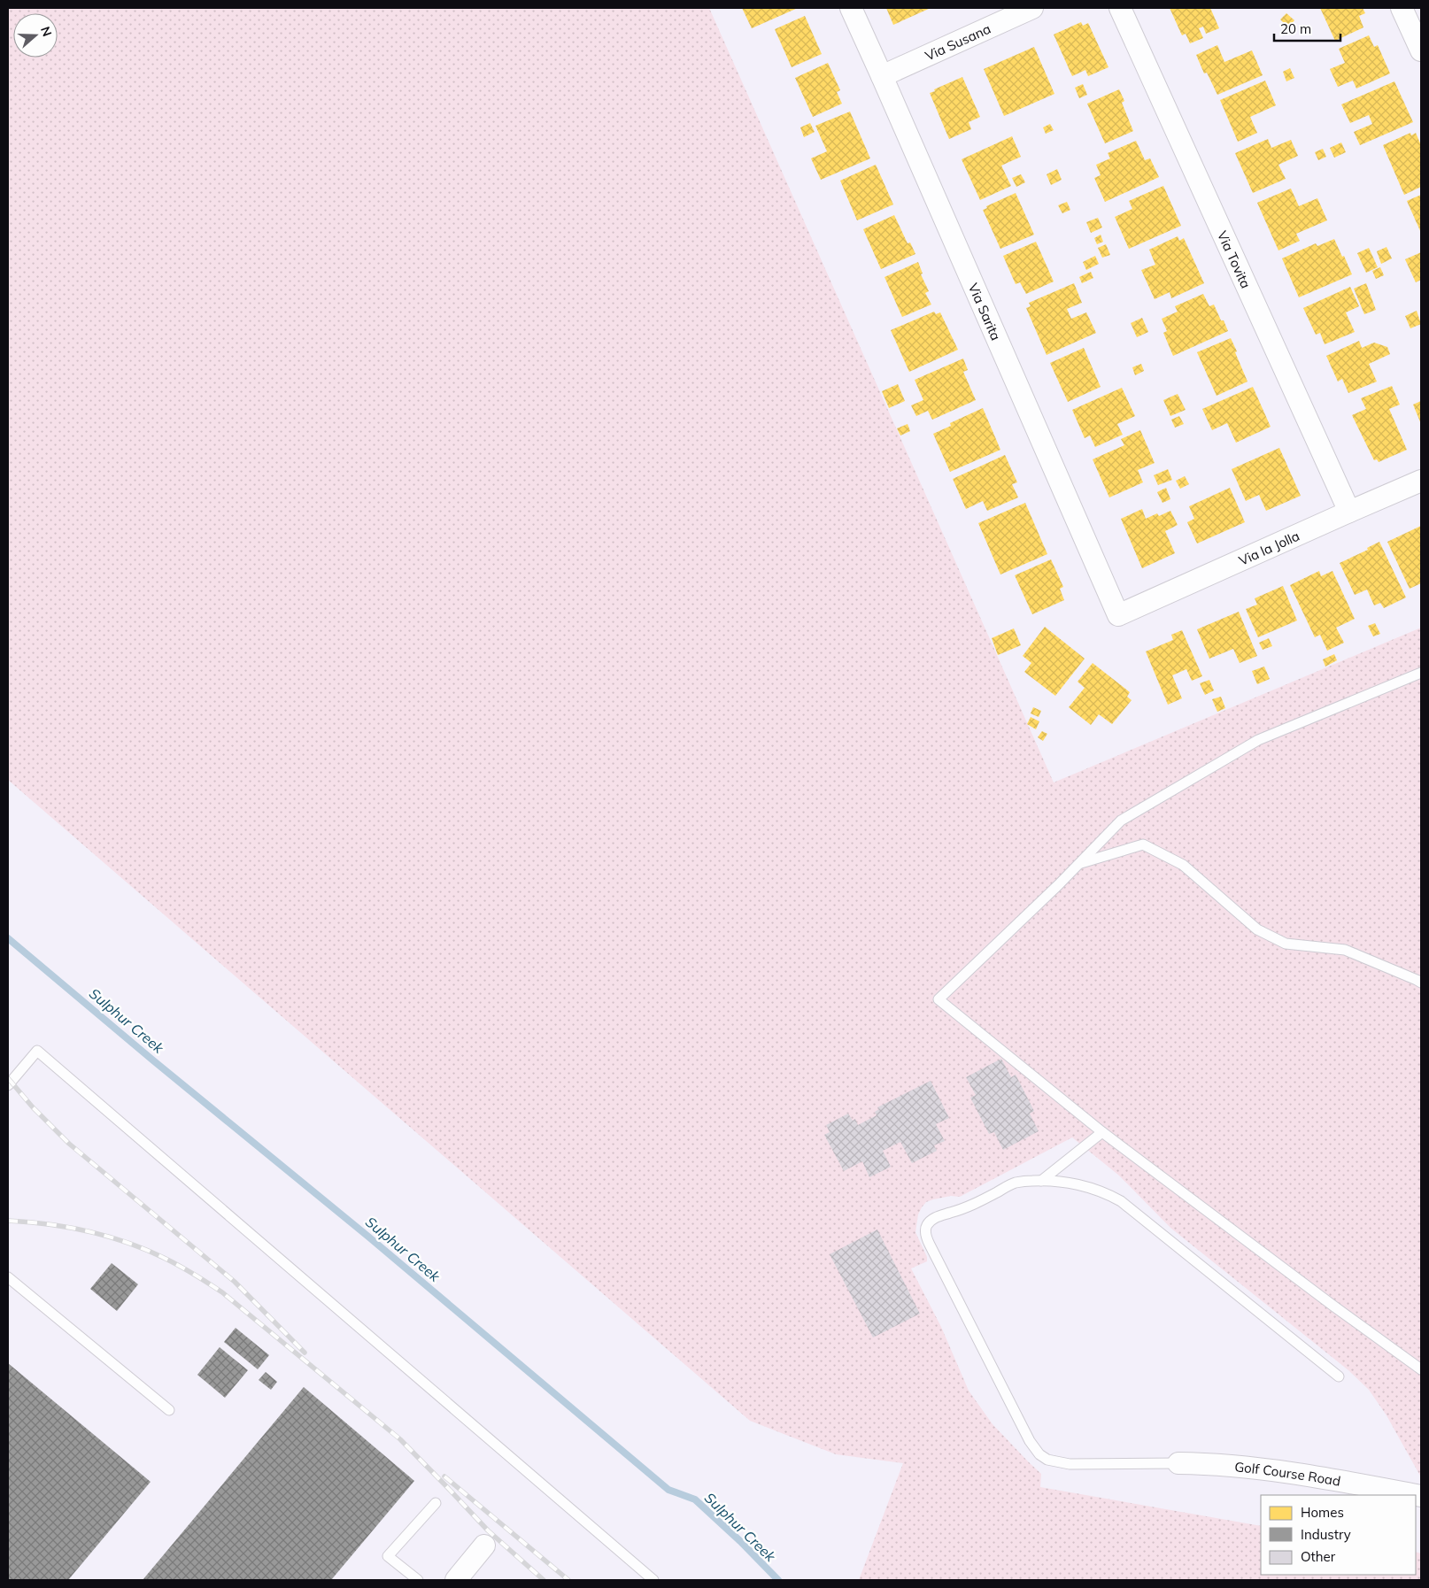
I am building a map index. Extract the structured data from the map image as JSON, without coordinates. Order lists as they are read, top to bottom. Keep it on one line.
{"streets":{"street":["Via Susana","Via Tovita","Via Sarita","Via la Jolla","Golf Course Road"]},"crossings":[["Via Susana","Via Sarita"],["Via Tovita","Via la Jolla"],["Via Sarita","Via la Jolla"]],"water":["Sulphur Creek"],"legend":["Homes","Industry","Other"],"scale_bar":"20 m","north":"right"}
